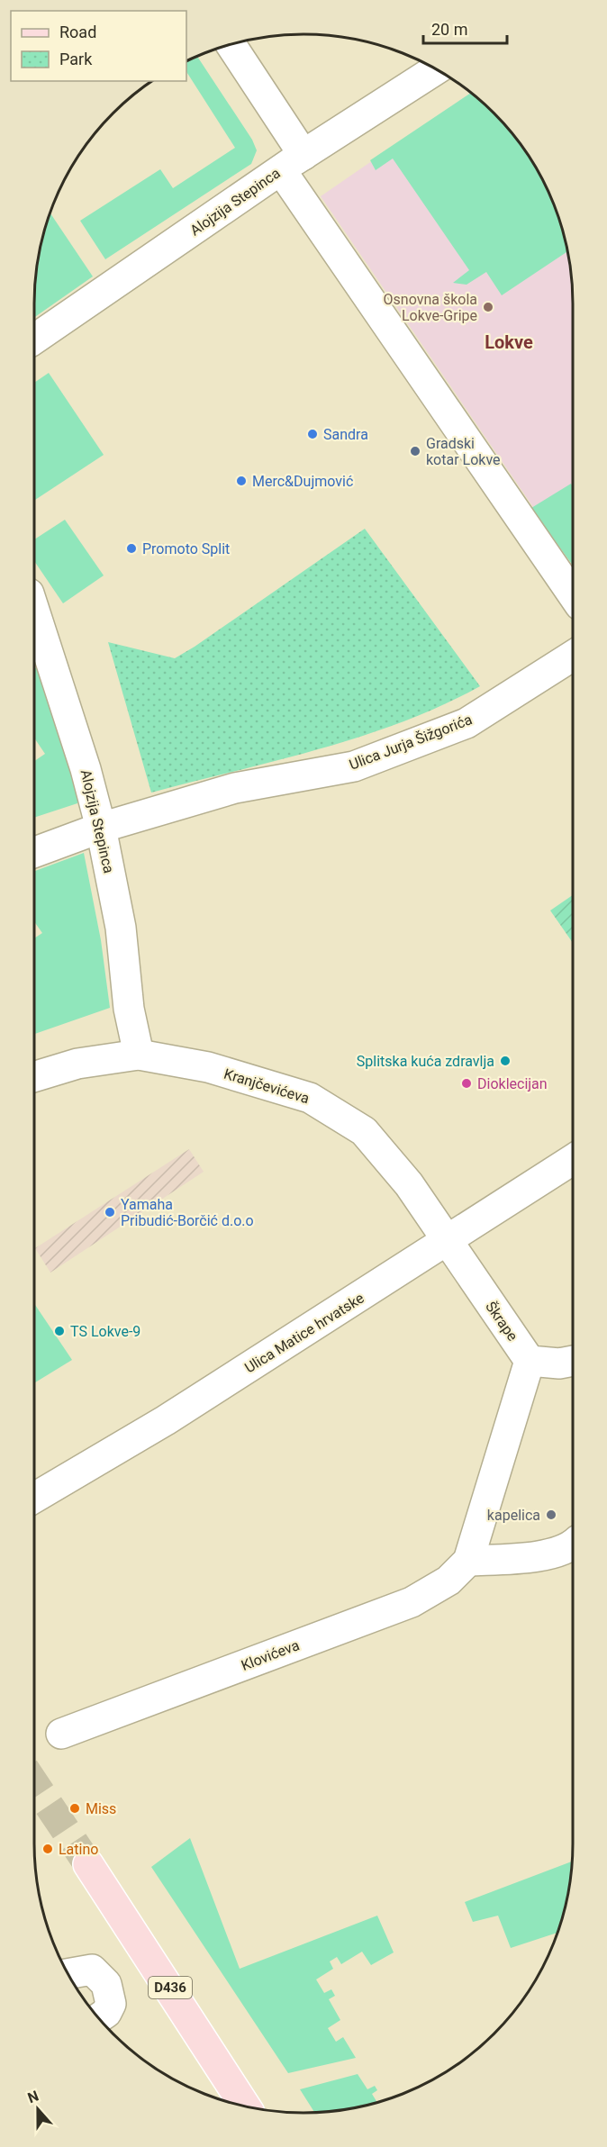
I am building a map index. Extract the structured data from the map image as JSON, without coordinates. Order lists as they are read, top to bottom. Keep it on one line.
{"streets":{"main road":["D436"],"street":["Alojzija Stepinca","Ulica Jurja Šižgorića","Kranjčevićeva","Škrape","Ulica Matice hrvatske","Klovićeva"]},"crossings":[["Alojzija Stepinca","Ulica Jurja Šižgorića"],["Alojzija Stepinca","Kranjčevićeva"],["Kranjčevićeva","Škrape"],["Kranjčevićeva","Ulica Matice hrvatske"],["Škrape","Ulica Matice hrvatske"],["Škrape","Klovićeva"]],"districts":["Lokve"],"places":["Osnovna škola Lokve-Gripe","Sandra","Gradski kotar Lokve","Merc&Dujmović","Promoto Split","Splitska kuća zdravlja","Dioklecijan","Yamaha Pribudić-Borčić d.o.o","TS Lokve-9","kapelica","Miss","Latino"],"legend":["Road","Park"],"scale_bar":"20 m","north":"top"}
